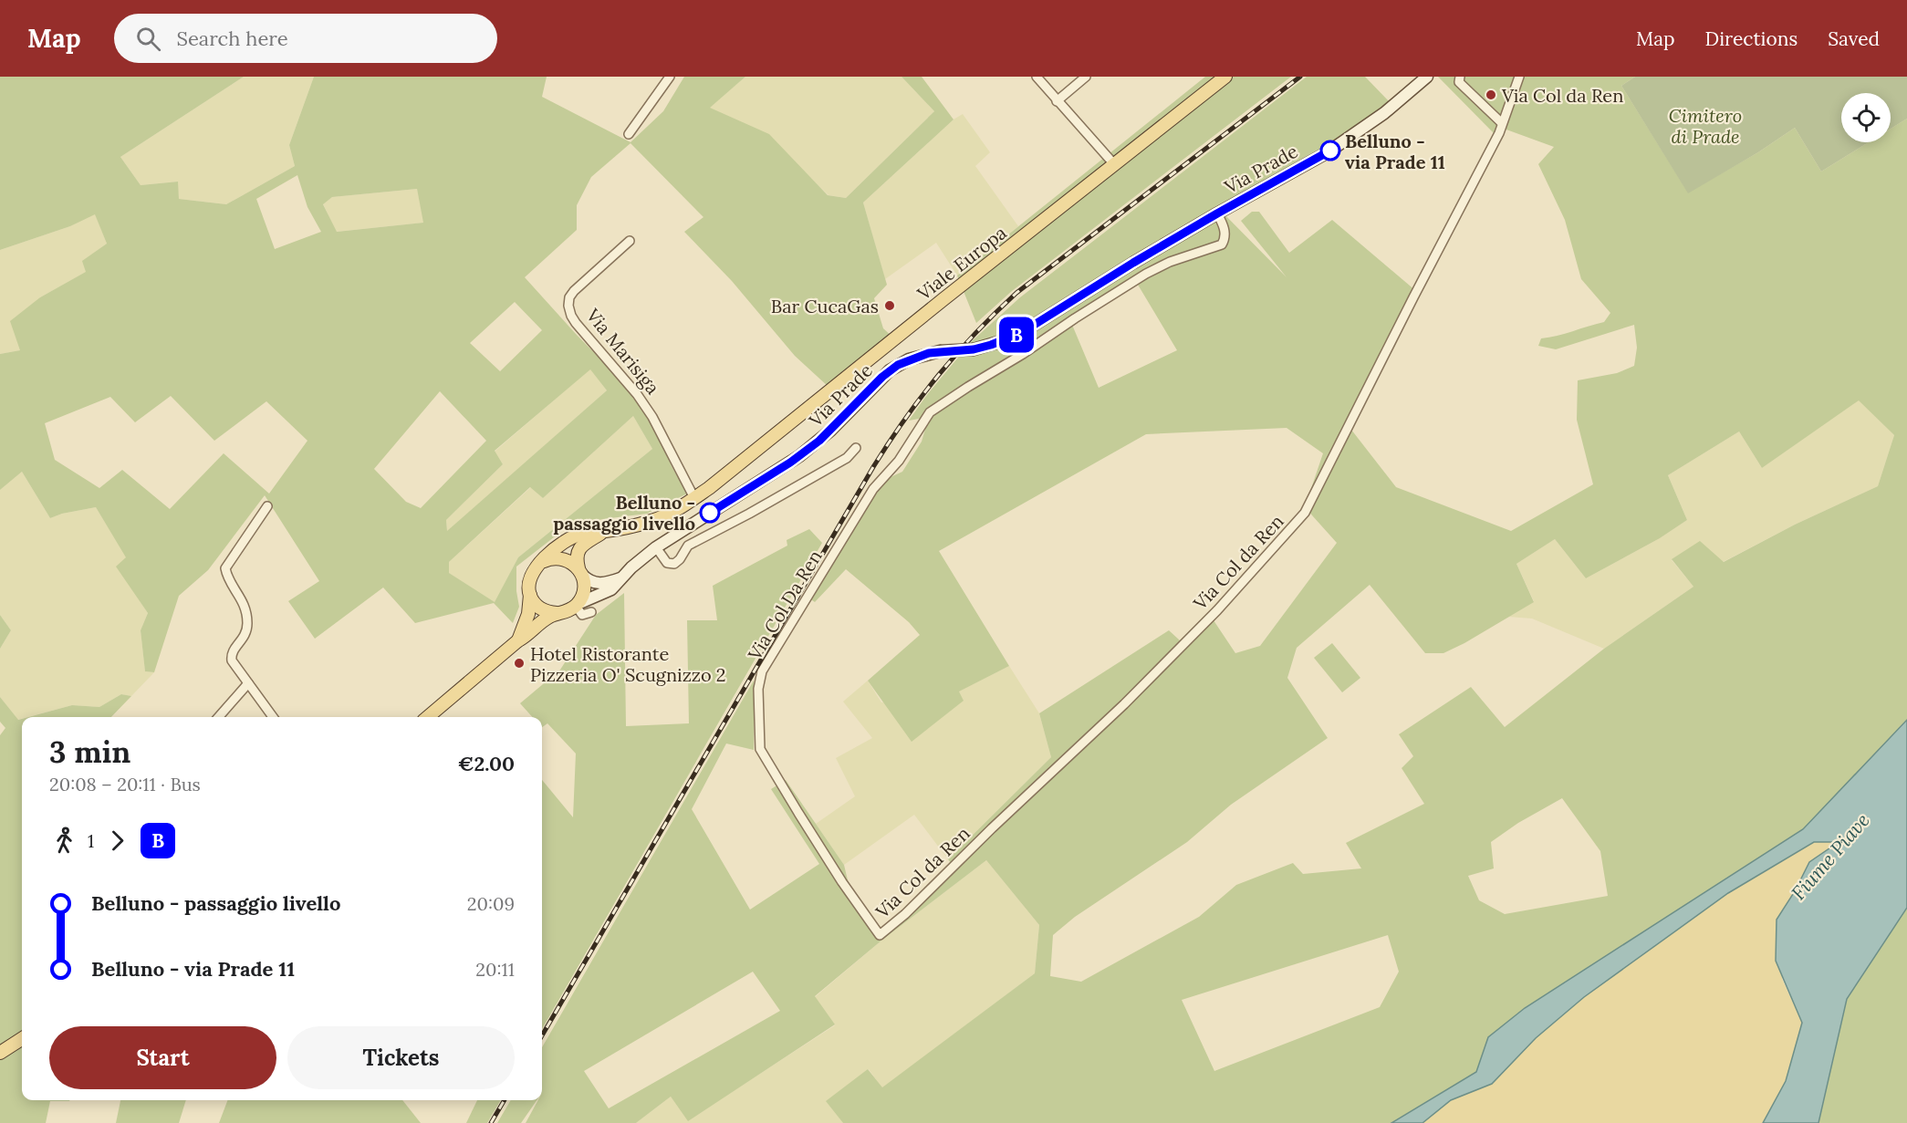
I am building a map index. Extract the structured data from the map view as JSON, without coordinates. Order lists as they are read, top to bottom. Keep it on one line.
{"streets":{"main road":["Via Prade","Viale Europa"],"street":["Via Marisiga","Via Col da Ren","Via Col Da Ren"]},"crossings":[["Via Prade","Viale Europa"],["Via Prade","Via Col Da Ren"],["Viale Europa","Via Marisiga"],["Via Col da Ren","Via Col Da Ren"]],"water":["Fiume Piave"],"parks":["Cimitero di Prade"],"places":["Via Col da Ren","Belluno - via Prade 11","Bar CucaGas","Belluno - passaggio livello","Hotel Ristorante Pizzeria O' Scugnizzo 2"],"lines":["bus line B"],"page":{"header":"Map","search":"Search here","nav":["Map","Directions","Saved"],"on_map":"B","heading":["3 min","20:08 – 20:11 · Bus","€2.00"],"legs":["1","B"],"list":[{"name":"Belluno - passaggio livello","value":"20:09"},{"name":"Belluno - via Prade 11","value":"20:11"}],"buttons":["Start","Tickets"]}}
